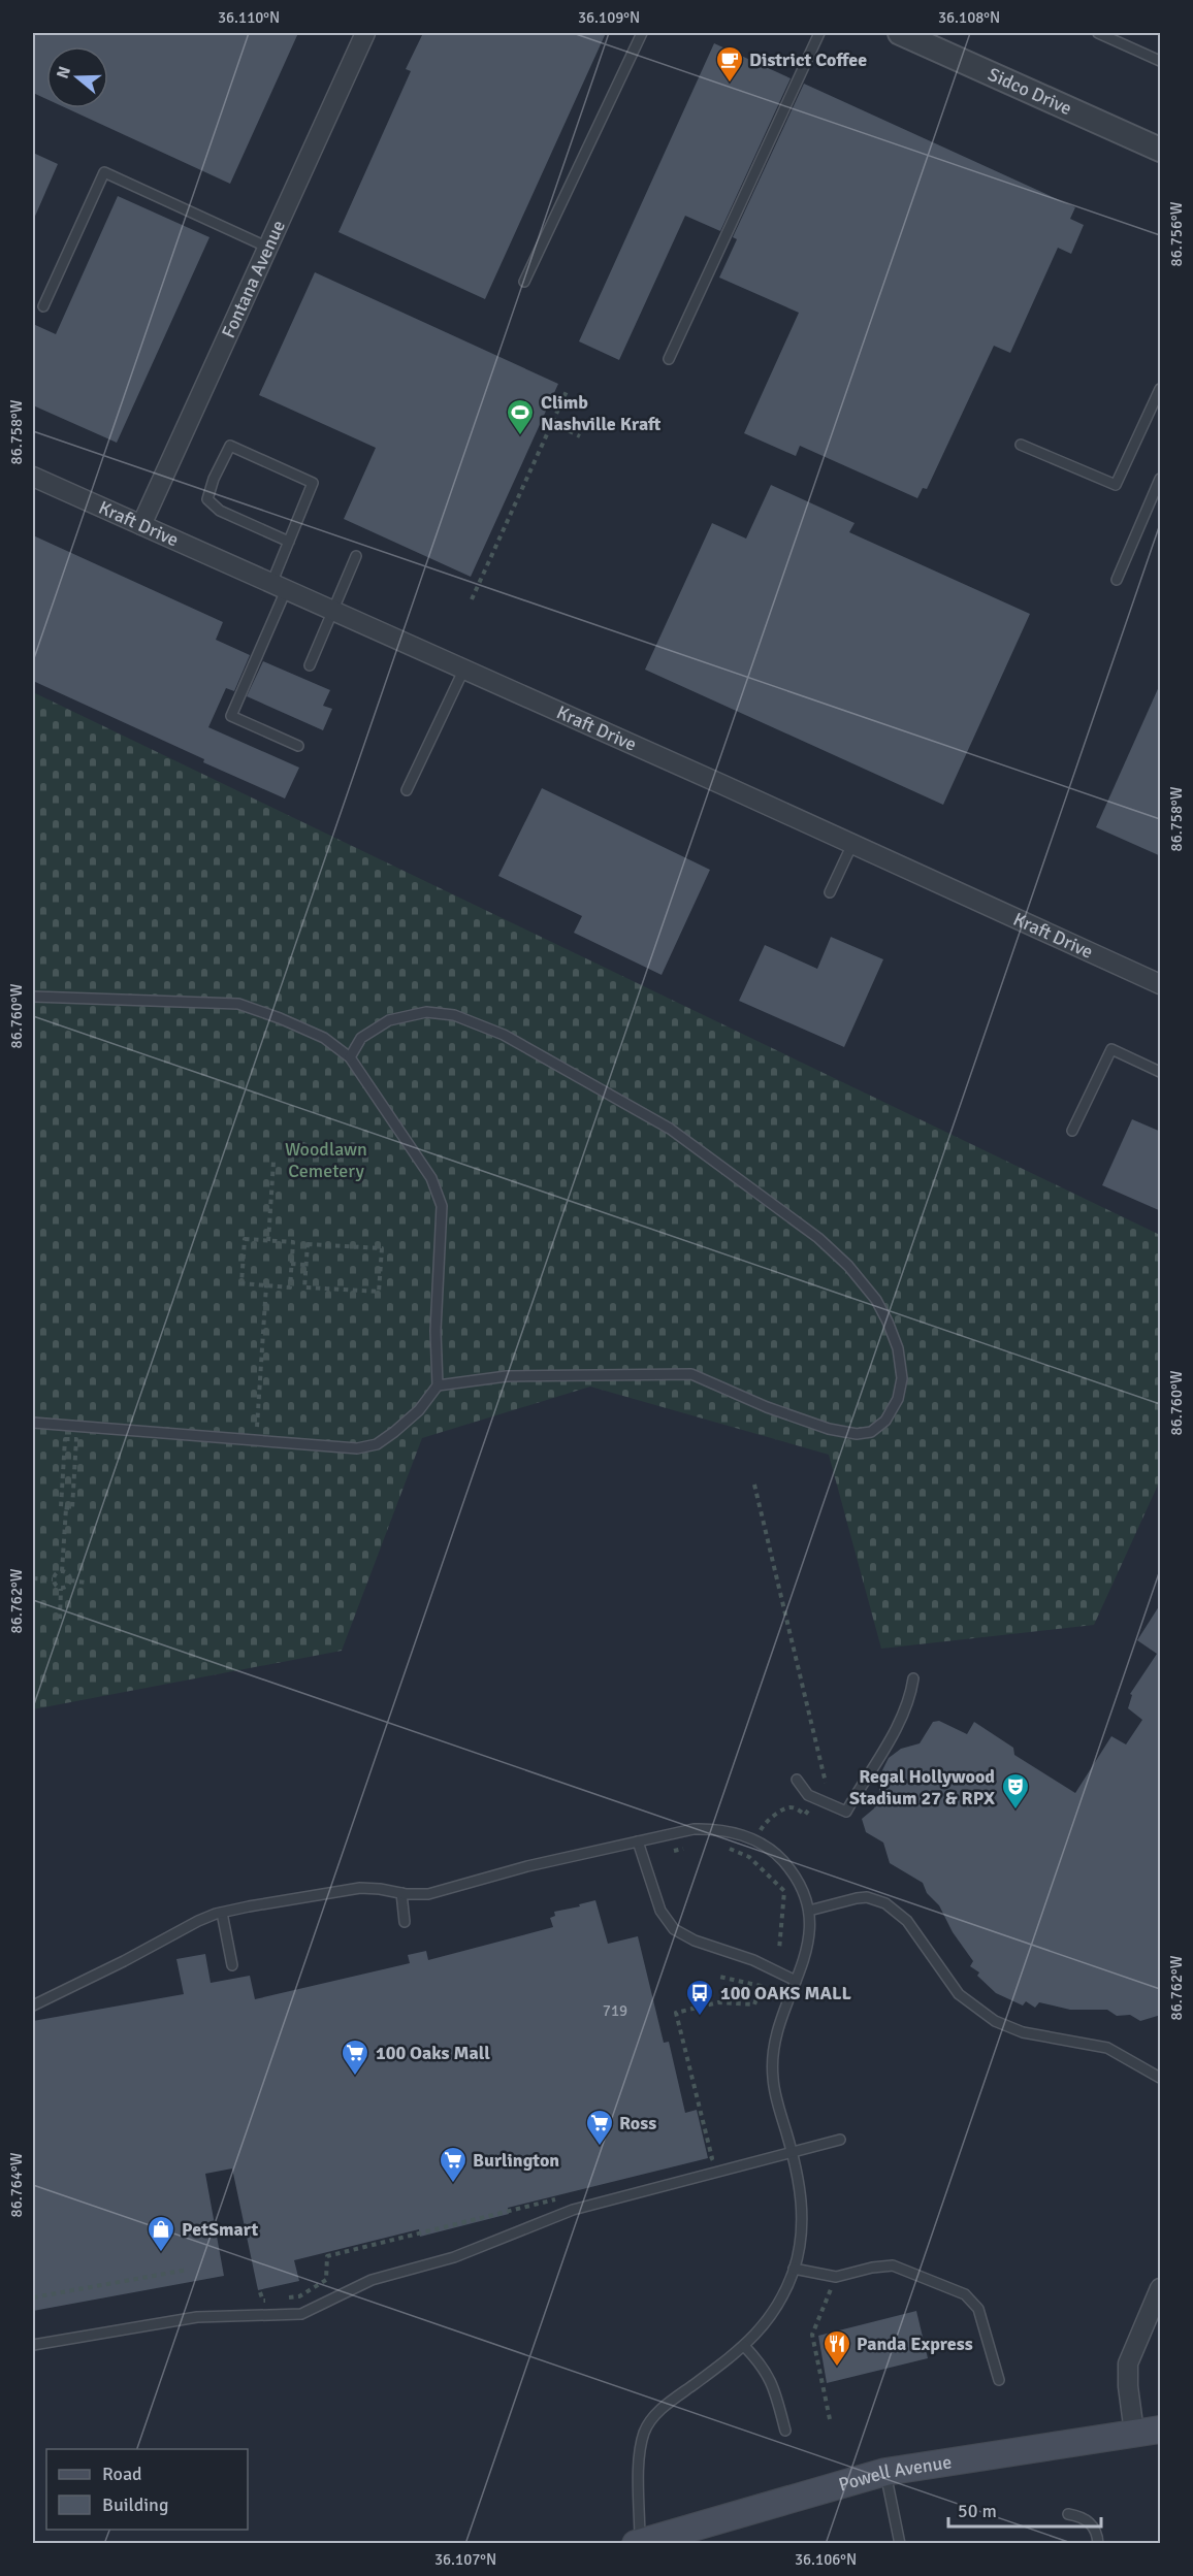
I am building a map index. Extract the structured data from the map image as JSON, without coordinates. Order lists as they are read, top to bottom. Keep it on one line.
{"streets":{"main road":["Powell Avenue"],"street":["Sidco Drive","Fontana Avenue","Kraft Drive"]},"crossings":[["Fontana Avenue","Kraft Drive"]],"parks":["Woodlawn Cemetery"],"places":{"cafe":["District Coffee"],"sports":["Climb Nashville Kraft"],"theatre":["Regal Hollywood Stadium 27 & RPX"],"bus stop":["100 OAKS MALL"],"supermarket":["100 Oaks Mall","Ross","Burlington"],"shop":["PetSmart"],"restaurant":["Panda Express"]},"house_numbers":["719"],"legend":["Road","Building"],"scale_bar":"50 m","north":"left","coordinates":["36.110°N","36.109°N","36.108°N","86.756°W","86.758°W","86.760°W","86.762°W","86.764°W","36.107°N","36.106°N"]}
